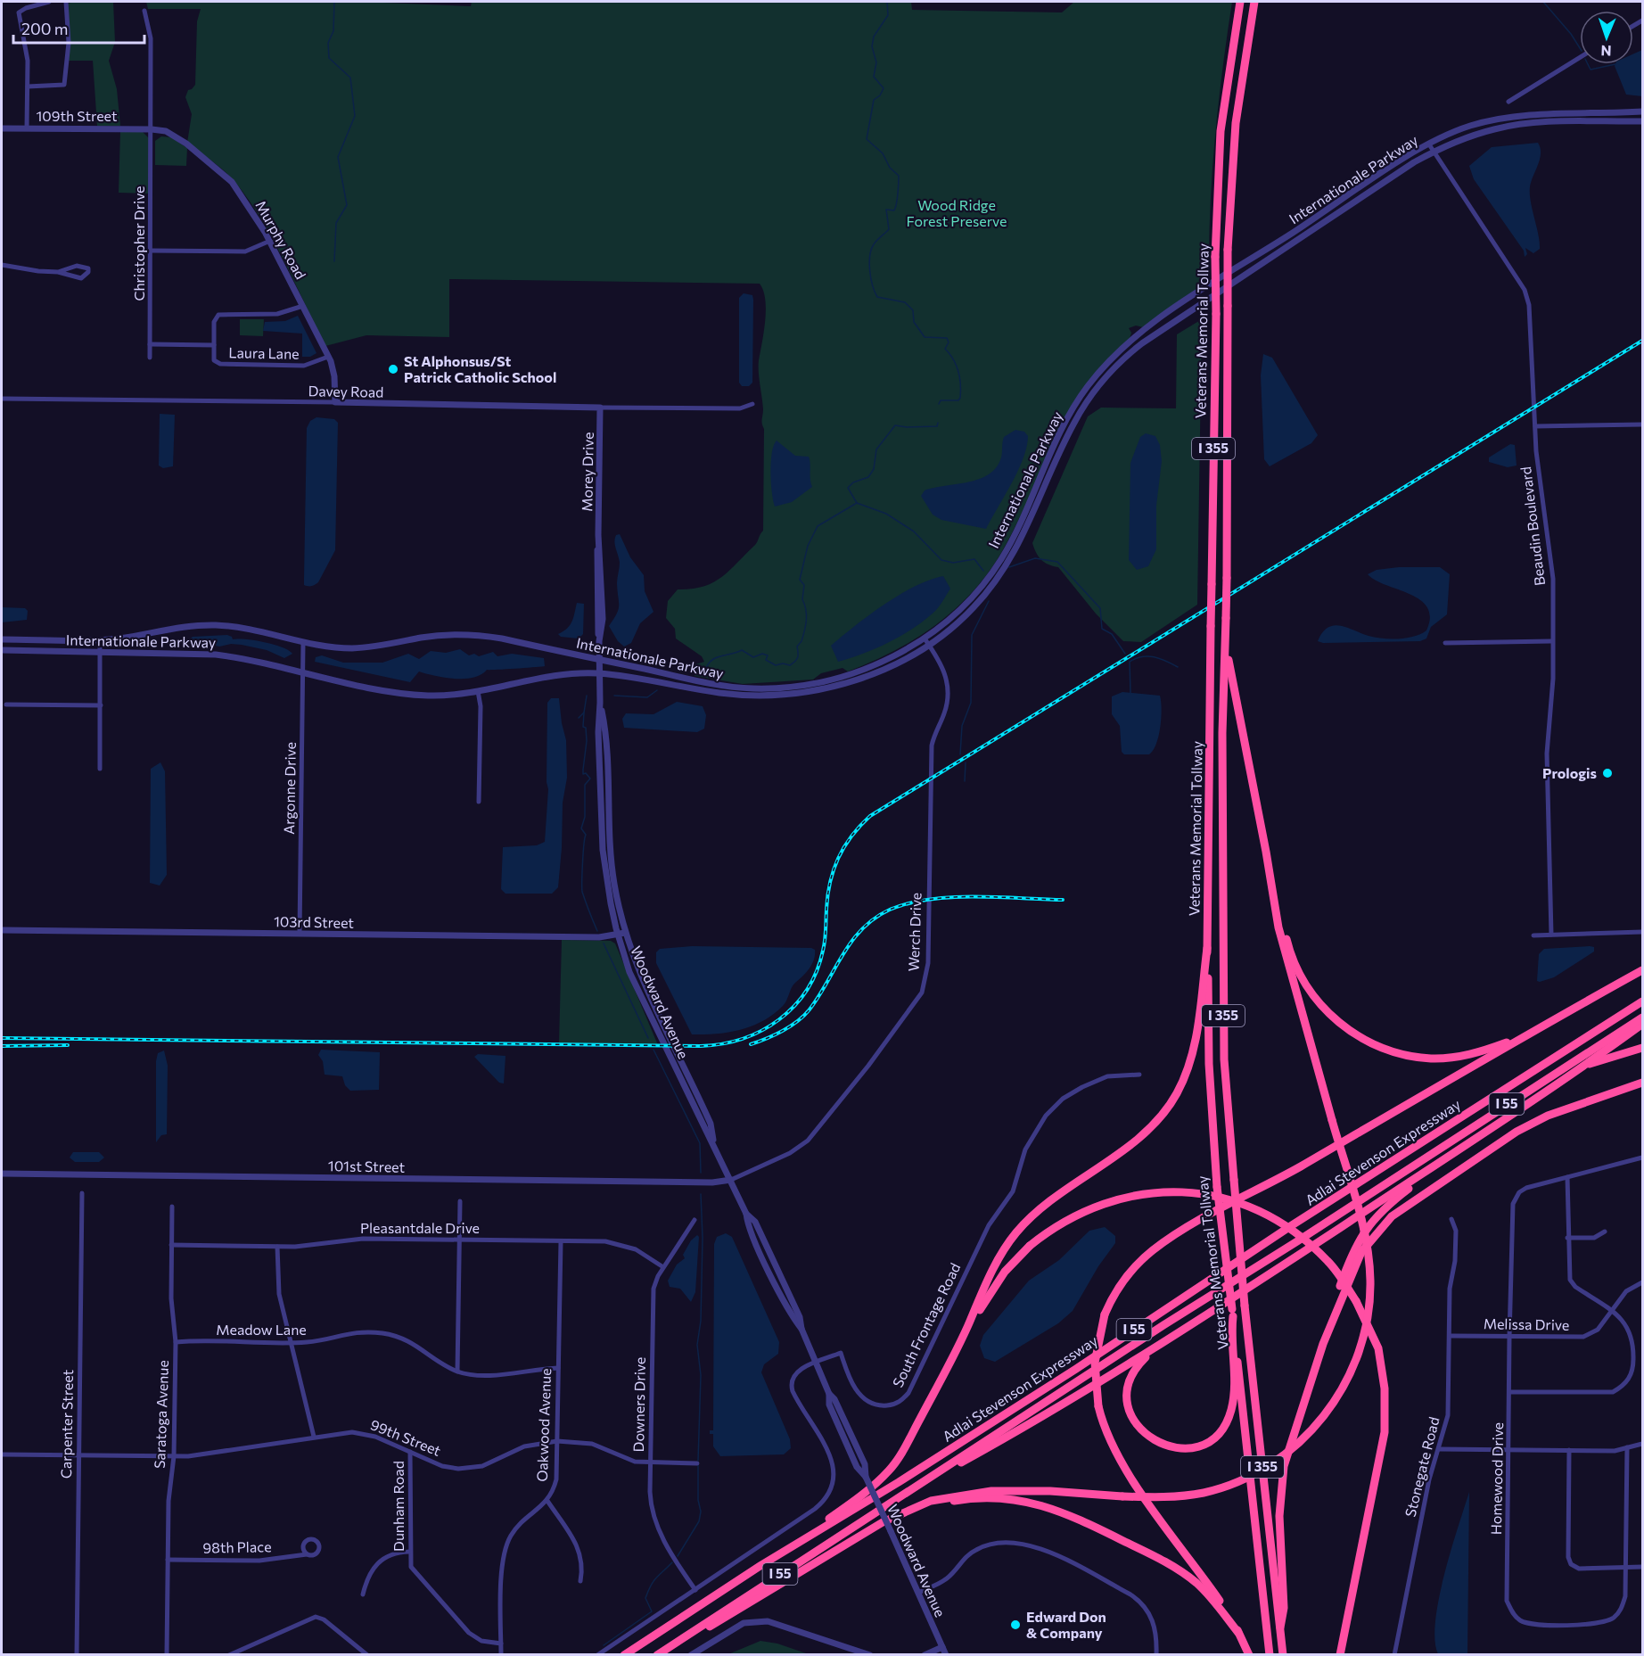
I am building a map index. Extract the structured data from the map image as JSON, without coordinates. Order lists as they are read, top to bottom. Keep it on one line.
{"streets":{"highway":["Veterans Memorial Tollway","I 355","I 55","Adlai Stevenson Expressway"],"street":["109th Street","Internationale Parkway","Murphy Road","Christopher Drive","Laura Lane","Davey Road","Morey Drive","Beaudin Boulevard","Argonne Drive","103rd Street","Werch Drive","Woodward Avenue","101st Street","Pleasantdale Drive","Melissa Drive","South Frontage Road","Meadow Lane","Downers Drive","Saratoga Avenue","Carpenter Street","Oakwood Avenue","99th Street","Stonegate Road","Homewood Drive","Dunham Road","98th Place"]},"crossings":[["109th Street","Murphy Road"],["109th Street","Christopher Drive"],["Internationale Parkway","Morey Drive"],["Internationale Parkway","Beaudin Boulevard"],["Internationale Parkway","Argonne Drive"],["Internationale Parkway","Werch Drive"],["Internationale Parkway","Woodward Avenue"],["Murphy Road","Christopher Drive"],["Murphy Road","Laura Lane"],["Murphy Road","Davey Road"],["Davey Road","Morey Drive"],["Morey Drive","Woodward Avenue"],["Argonne Drive","103rd Street"],["103rd Street","Woodward Avenue"],["Werch Drive","Woodward Avenue"],["Werch Drive","101st Street"],["Woodward Avenue","101st Street"],["Woodward Avenue","South Frontage Road"],["Pleasantdale Drive","Downers Drive"],["Pleasantdale Drive","Saratoga Avenue"],["Pleasantdale Drive","Oakwood Avenue"],["Melissa Drive","Stonegate Road"],["Melissa Drive","Homewood Drive"],["South Frontage Road","Downers Drive"],["Meadow Lane","Saratoga Avenue"],["Meadow Lane","Oakwood Avenue"],["Downers Drive","99th Street"],["Saratoga Avenue","99th Street"],["Saratoga Avenue","98th Place"],["Carpenter Street","99th Street"],["Oakwood Avenue","99th Street"],["Oakwood Avenue","Dunham Road"],["99th Street","Dunham Road"]],"parks":["Wood Ridge Forest Preserve"],"places":["St Alphonsus/St Patrick Catholic School","Prologis","Edward Don & Company"],"scale_bar":"200 m","north":"bottom"}
